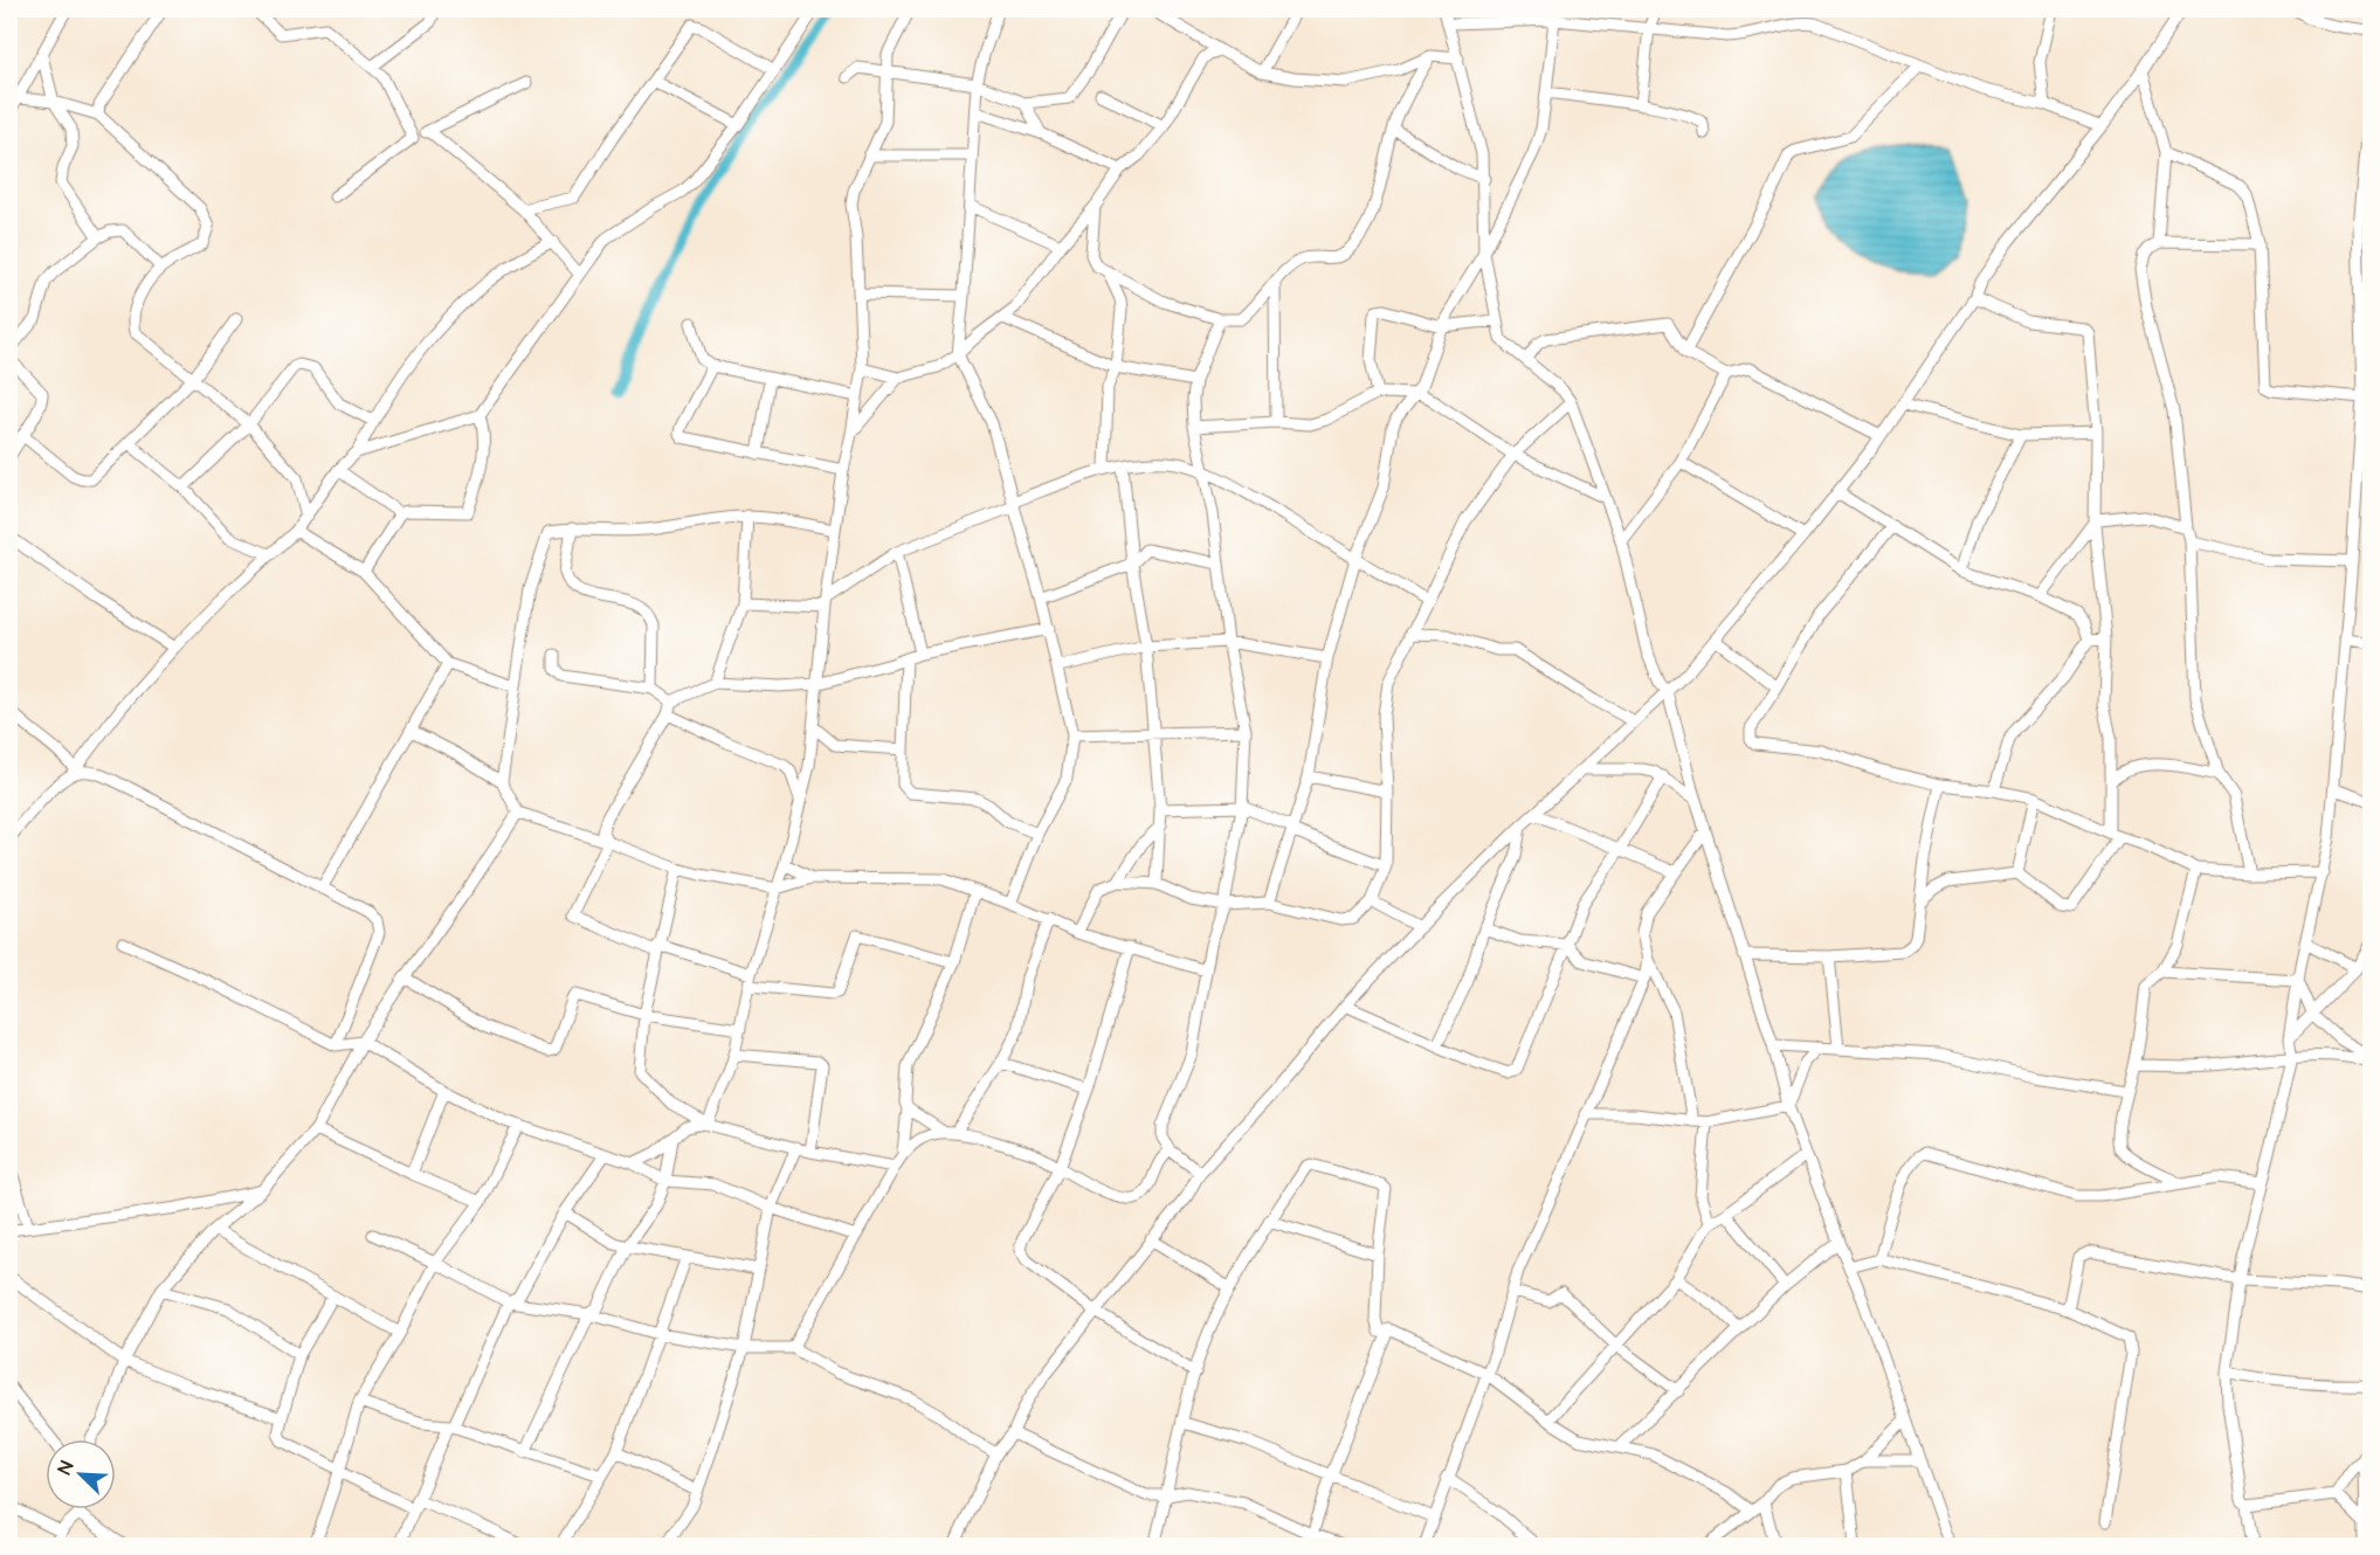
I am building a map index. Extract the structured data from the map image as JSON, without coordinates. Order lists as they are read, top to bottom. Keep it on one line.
{"north":"top left"}
